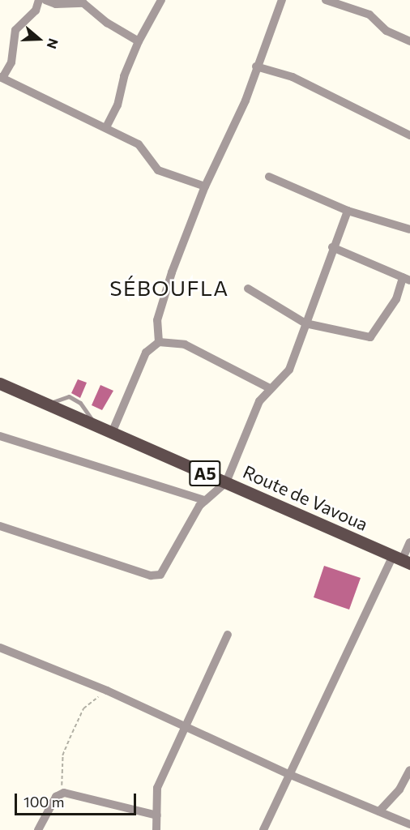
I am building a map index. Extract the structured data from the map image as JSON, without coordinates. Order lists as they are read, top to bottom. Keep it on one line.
{"streets":{"main road":["A5","Route de Vavoua"]},"districts":["SÉBOUFLA"],"scale_bar":"100 m","north":"right"}
